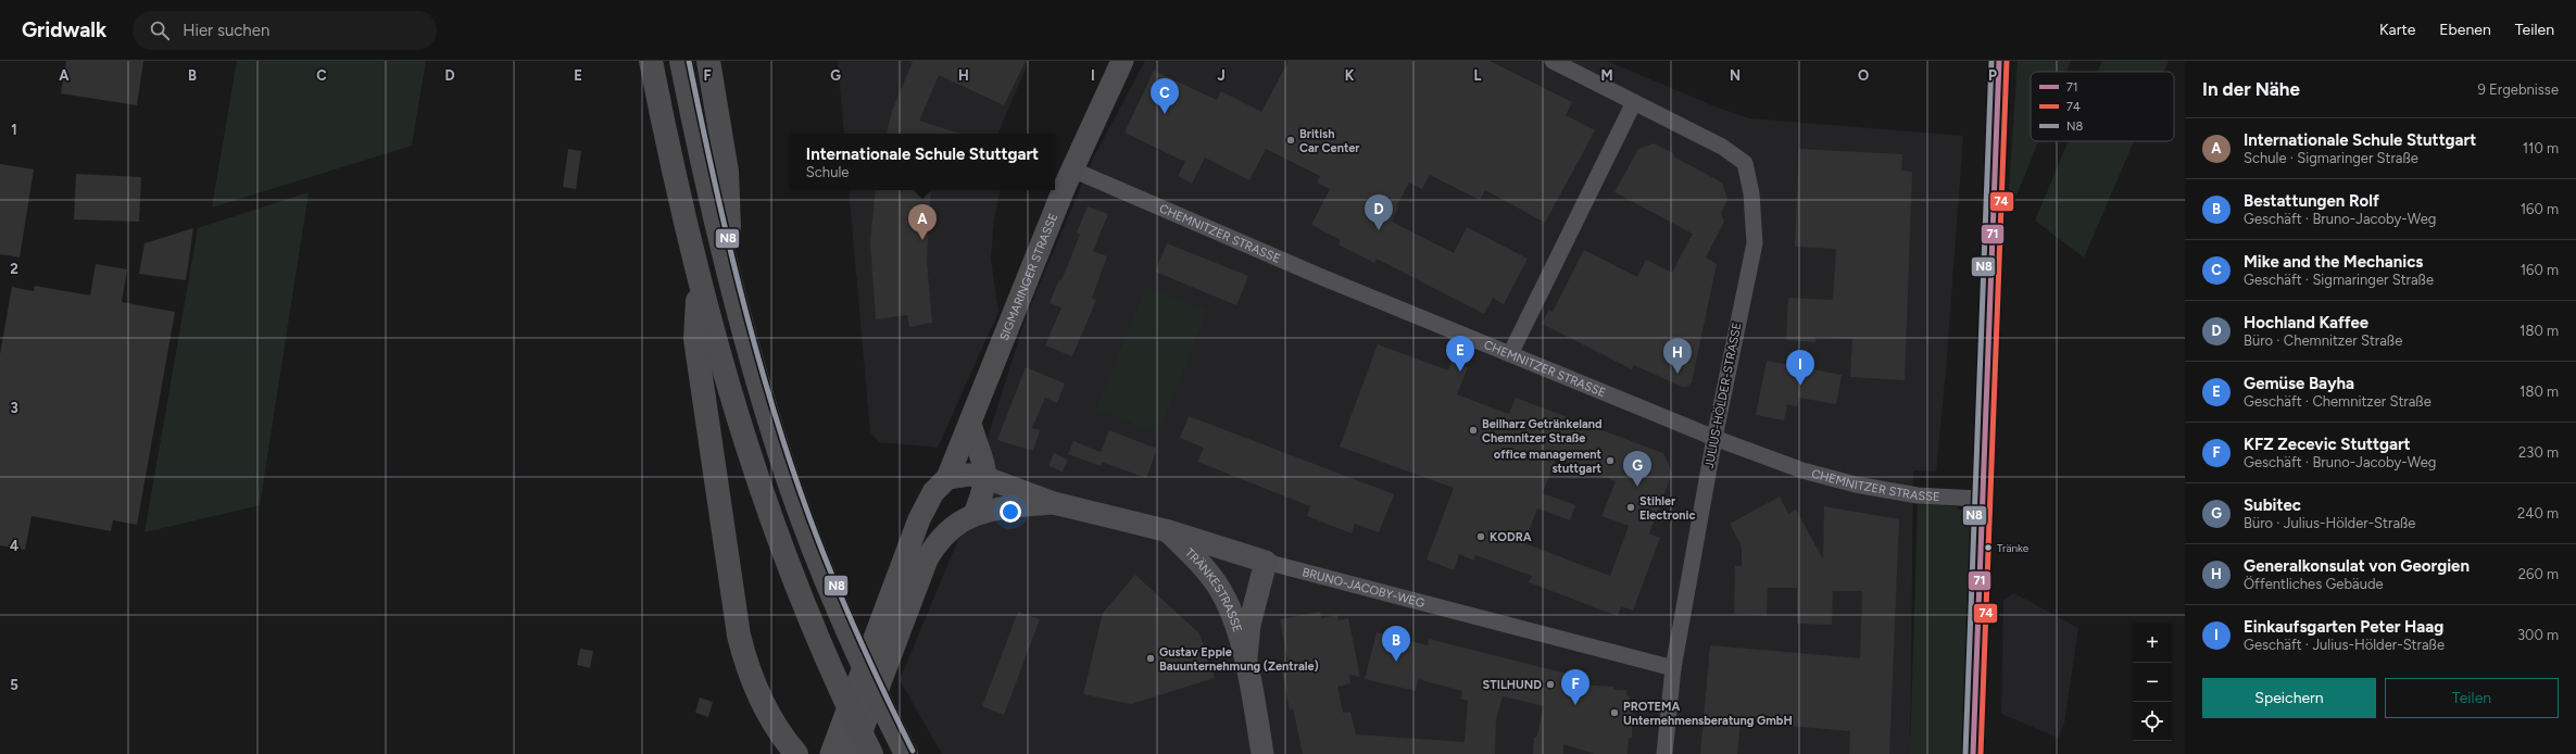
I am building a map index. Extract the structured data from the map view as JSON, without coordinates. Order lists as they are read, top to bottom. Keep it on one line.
{"streets":{"main road":["SIGMARINGER STRASSE","BRUNO-JACOBY-WEG","TRÄNKESTRASSE"],"street":["CHEMNITZER STRASSE","JULIUS-HÖLDER-STRASSE"]},"crossings":[["CHEMNITZER STRASSE","SIGMARINGER STRASSE"],["CHEMNITZER STRASSE","JULIUS-HÖLDER-STRASSE"],["SIGMARINGER STRASSE","BRUNO-JACOBY-WEG"],["JULIUS-HÖLDER-STRASSE","BRUNO-JACOBY-WEG"],["BRUNO-JACOBY-WEG","TRÄNKESTRASSE"]],"places":["British Car Center","Beilharz Getränkeland Chemnitzer Straße","office management stuttgart","Stihler Electronic","KODRA","Tränke","Gustav Epple Bauunternehmung (Zentrale)","STILHUND","PROTEMA Unternehmensberatung GmbH"],"lines":["transit line 71","transit line 74","transit line N8"],"legend":["71","74","N8"],"page":{"header":"Gridwalk","search":"Hier suchen","nav":["Karte","Ebenen","Teilen"],"heading":["In der Nähe","9 Ergebnisse"],"pins":["C","D","A","E","H","I","G","B","F"],"list":[{"mark":"A","name":"Internationale Schule Stuttgart","note":"Schule · Sigmaringer Straße","value":"110 m"},{"mark":"B","name":"Bestattungen Rolf","note":"Geschäft · Bruno-Jacoby-Weg","value":"160 m"},{"mark":"C","name":"Mike and the Mechanics","note":"Geschäft · Sigmaringer Straße","value":"160 m"},{"mark":"D","name":"Hochland Kaffee","note":"Büro · Chemnitzer Straße","value":"180 m"},{"mark":"E","name":"Gemüse Bayha","note":"Geschäft · Chemnitzer Straße","value":"180 m"},{"mark":"F","name":"KFZ Zecevic Stuttgart","note":"Geschäft · Bruno-Jacoby-Weg","value":"230 m"},{"mark":"G","name":"Subitec","note":"Büro · Julius-Hölder-Straße","value":"240 m"},{"mark":"H","name":"Generalkonsulat von Georgien","note":"Öffentliches Gebäude","value":"260 m"},{"mark":"I","name":"Einkaufsgarten Peter Haag","note":"Geschäft · Julius-Hölder-Straße","value":"300 m"}],"popup":["Internationale Schule Stuttgart","Schule"],"map_buttons":["+","−"],"buttons":["Speichern","Teilen"]},"grid":{"columns":["A","B","C","D","E","F","G","H","I","J","K","L","M","N","O","P"],"rows":["1","2","3","4","5"]}}
